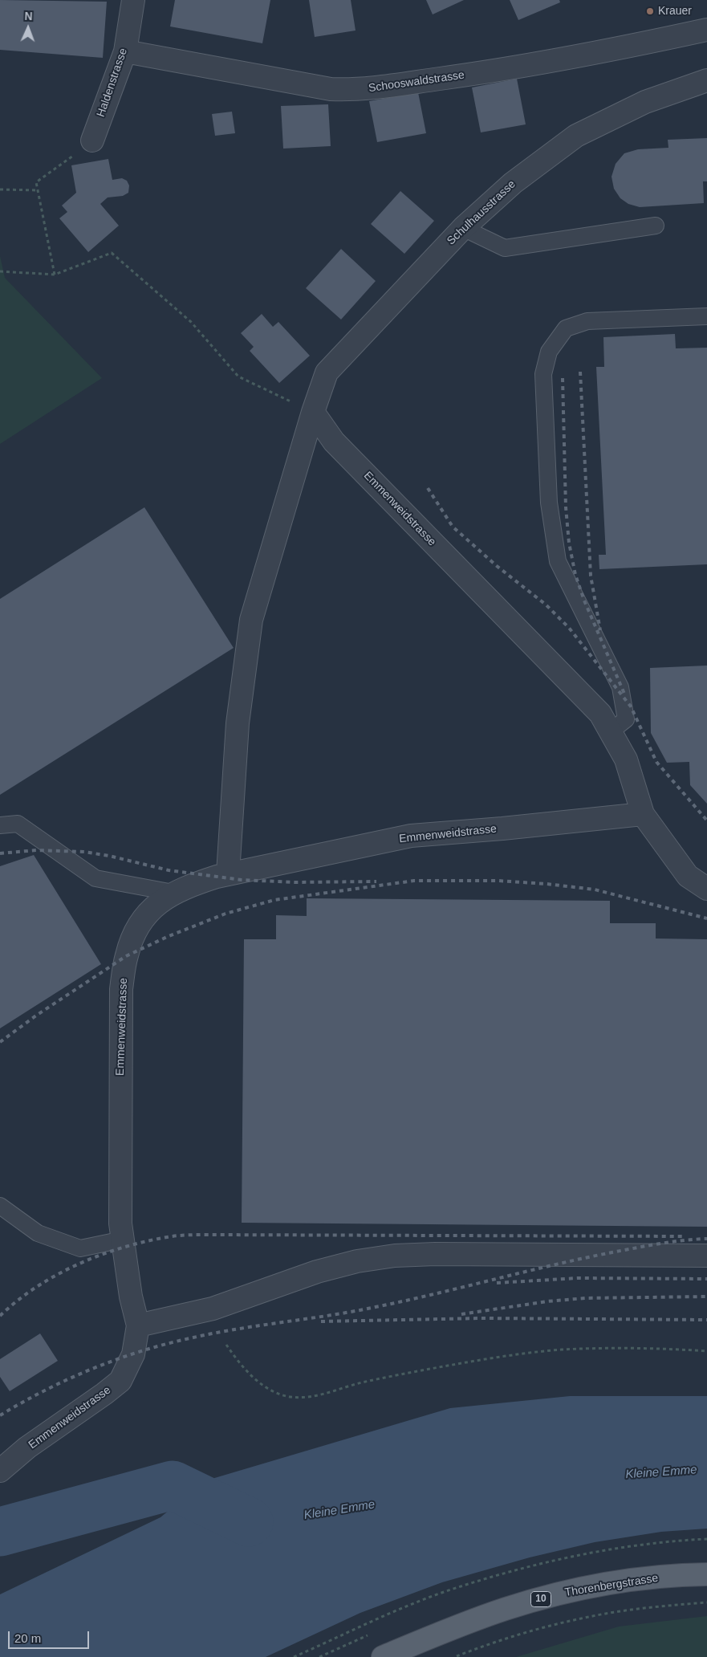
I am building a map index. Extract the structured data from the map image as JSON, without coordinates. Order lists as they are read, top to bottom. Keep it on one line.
{"streets":{"main road":["Thorenbergstrasse","10"],"street":["Schooswaldstrasse","Haldenstrasse","Schulhausstrasse","Emmenweidstrasse"]},"crossings":[["Schooswaldstrasse","Haldenstrasse"],["Schulhausstrasse","Emmenweidstrasse"]],"water":["Kleine Emme"],"places":["Krauer"],"scale_bar":"20 m","north":"top"}
